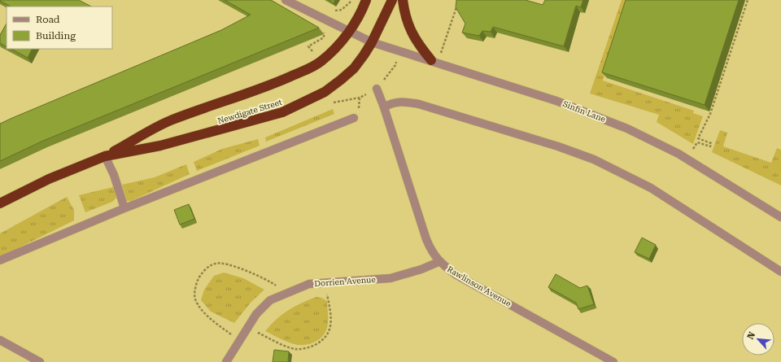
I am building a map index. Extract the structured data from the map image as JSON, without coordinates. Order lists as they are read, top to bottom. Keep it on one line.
{"streets":{"highway":["Newdigate Street"],"street":["Sinfin Lane","Dorrien Avenue","Rawlinson Avenue"]},"crossings":[["Newdigate Street","Sinfin Lane"],["Dorrien Avenue","Rawlinson Avenue"]],"legend":["Road","Building"],"north":"top left"}
